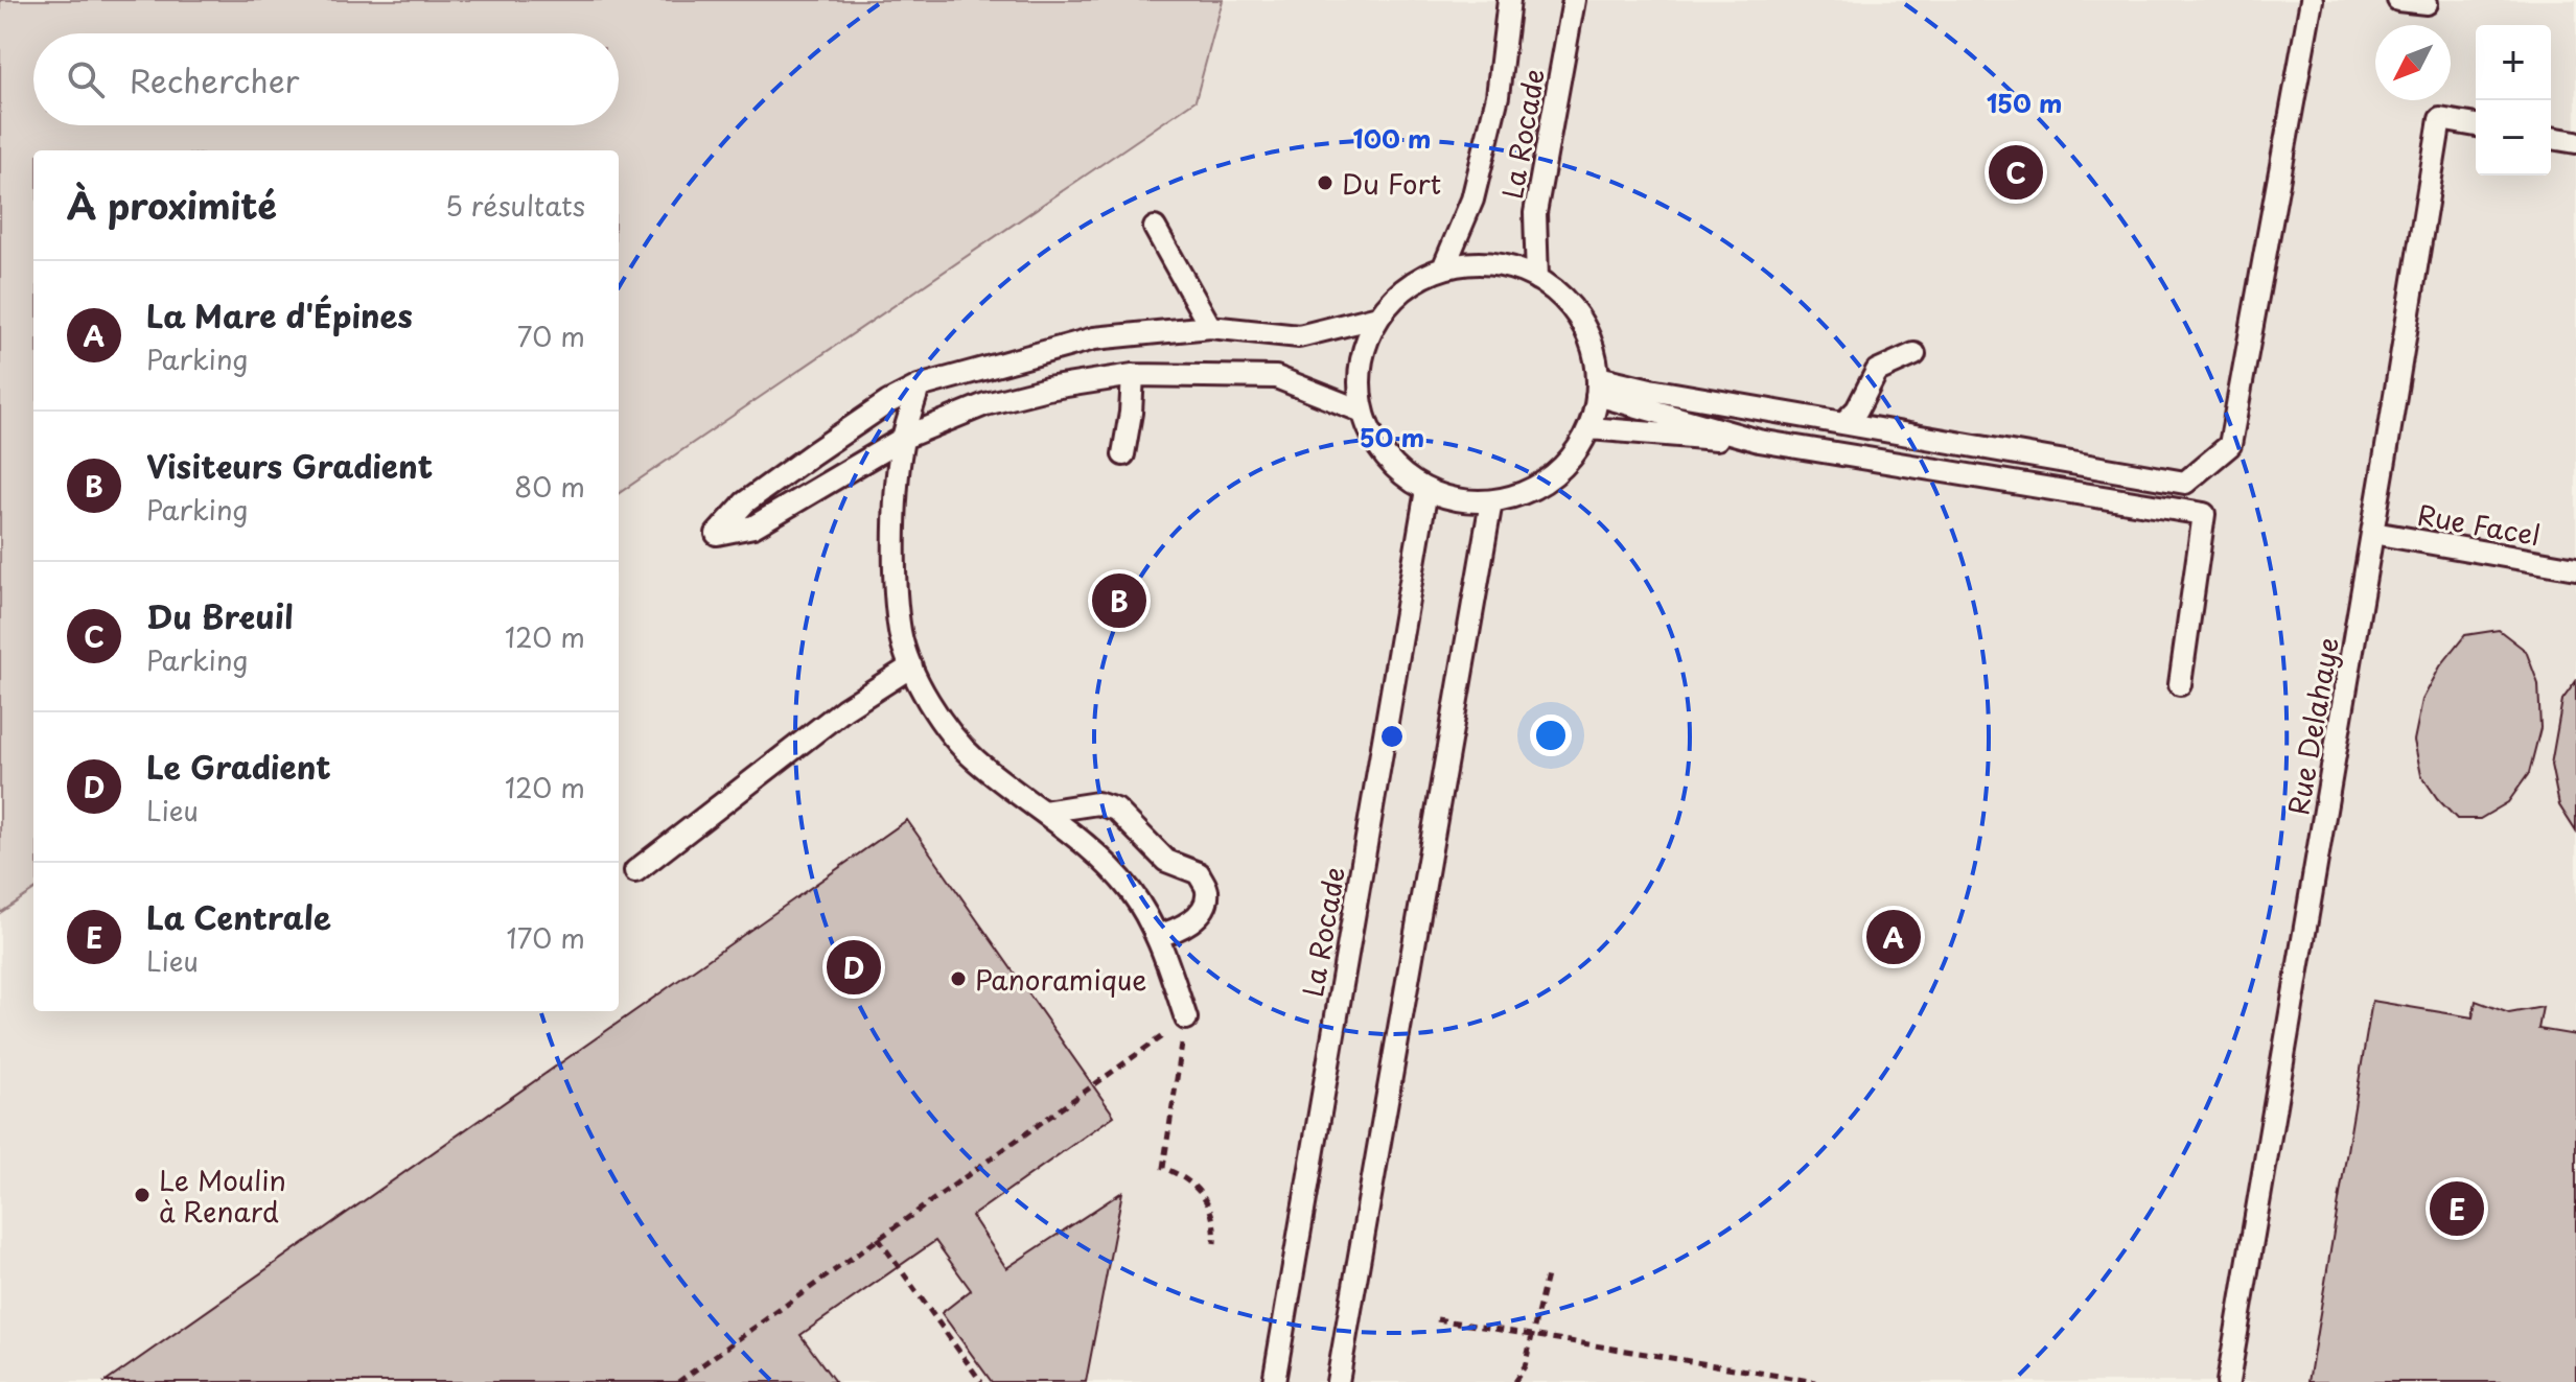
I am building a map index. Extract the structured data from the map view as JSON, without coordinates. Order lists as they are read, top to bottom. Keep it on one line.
{"streets":{"lane":["La Rocade","Rue Facel","Rue Delahaye"]},"crossings":[["Rue Facel","Rue Delahaye"]],"places":["Du Fort","Panoramique","Le Moulin à Renard"],"north":"bottom left","page":{"map_buttons":["+","−"],"search":"Rechercher","pins":["C","B","A","D","E"],"heading":["À proximité","5 résultats"],"list":[{"mark":"A","name":"La Mare d'Épines","note":"Parking","value":"70 m"},{"mark":"B","name":"Visiteurs Gradient","note":"Parking","value":"80 m"},{"mark":"C","name":"Du Breuil","note":"Parking","value":"120 m"},{"mark":"D","name":"Le Gradient","note":"Lieu","value":"120 m"},{"mark":"E","name":"La Centrale","note":"Lieu","value":"170 m"}]},"rings":["150 m","100 m","50 m"]}
